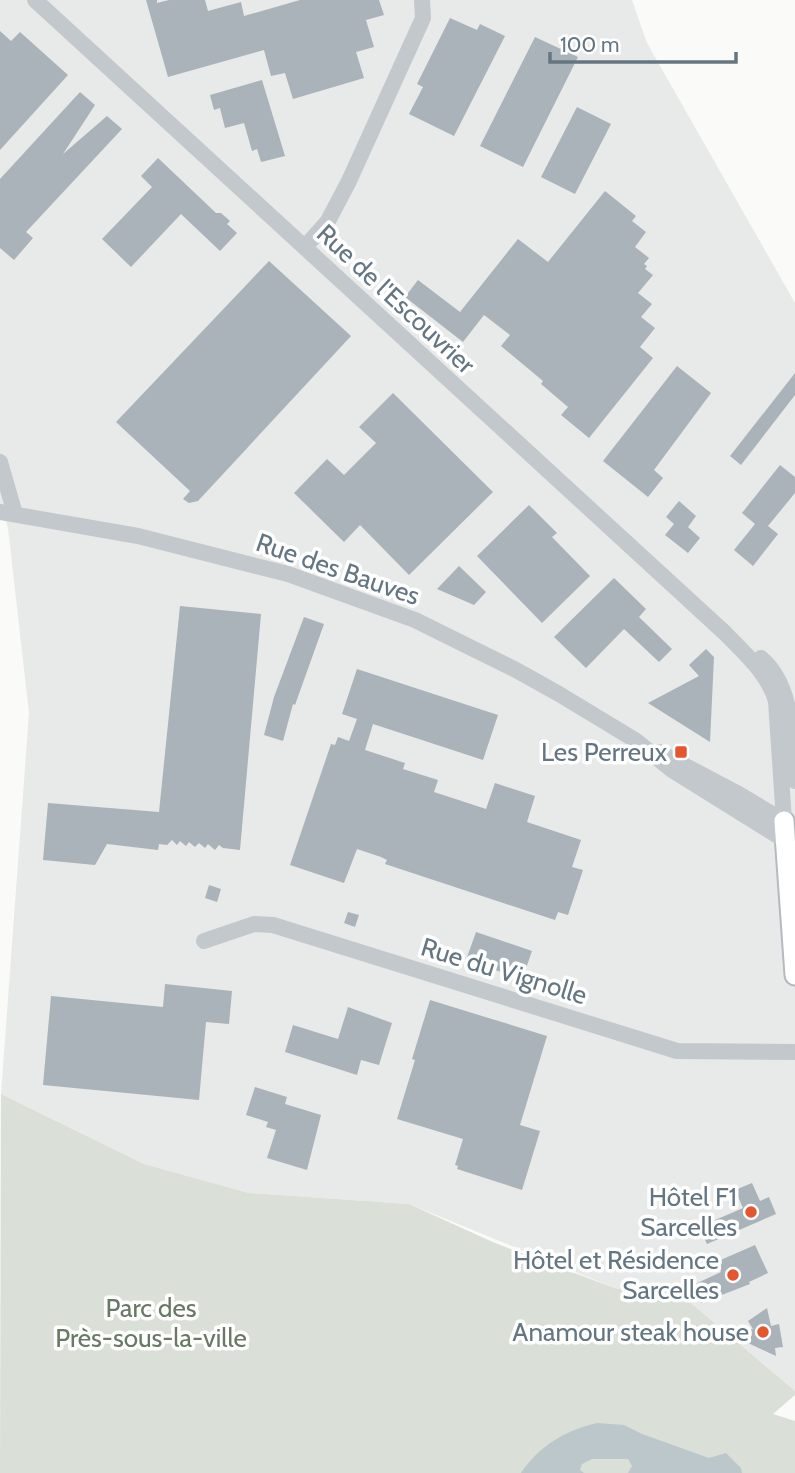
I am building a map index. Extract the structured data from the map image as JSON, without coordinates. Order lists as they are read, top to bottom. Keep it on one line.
{"streets":{"street":["Rue de l'Escouvrier","Rue des Bauves","Rue du Vignolle"]},"crossings":[["Rue de l'Escouvrier","Rue des Bauves"]],"parks":["Parc des Près-sous-la-ville"],"places":{"transit":["Les Perreux"],"other":["Hôtel F1 Sarcelles","Hôtel et Résidence Sarcelles","Anamour steak house"]},"scale_bar":"100 m"}
